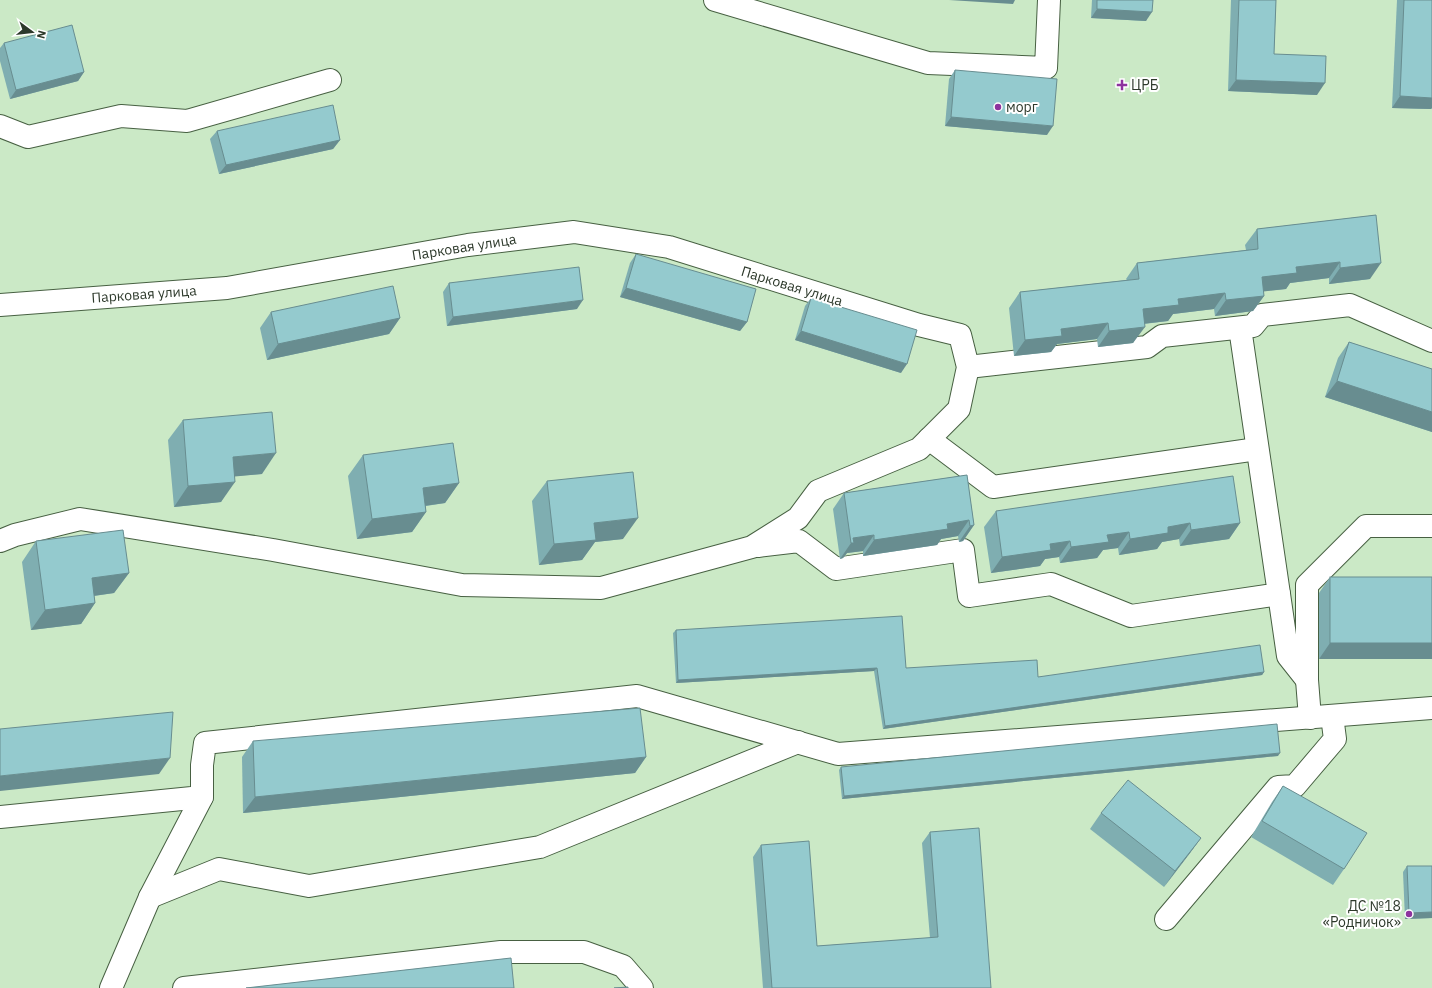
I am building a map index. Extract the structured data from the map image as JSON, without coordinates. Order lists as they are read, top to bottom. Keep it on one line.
{"streets":{"street":["Парковая улица"]},"places":{"health":["ЦРБ"],"other":["морг","ДС №18 «Родничок»"]},"north":"right"}
